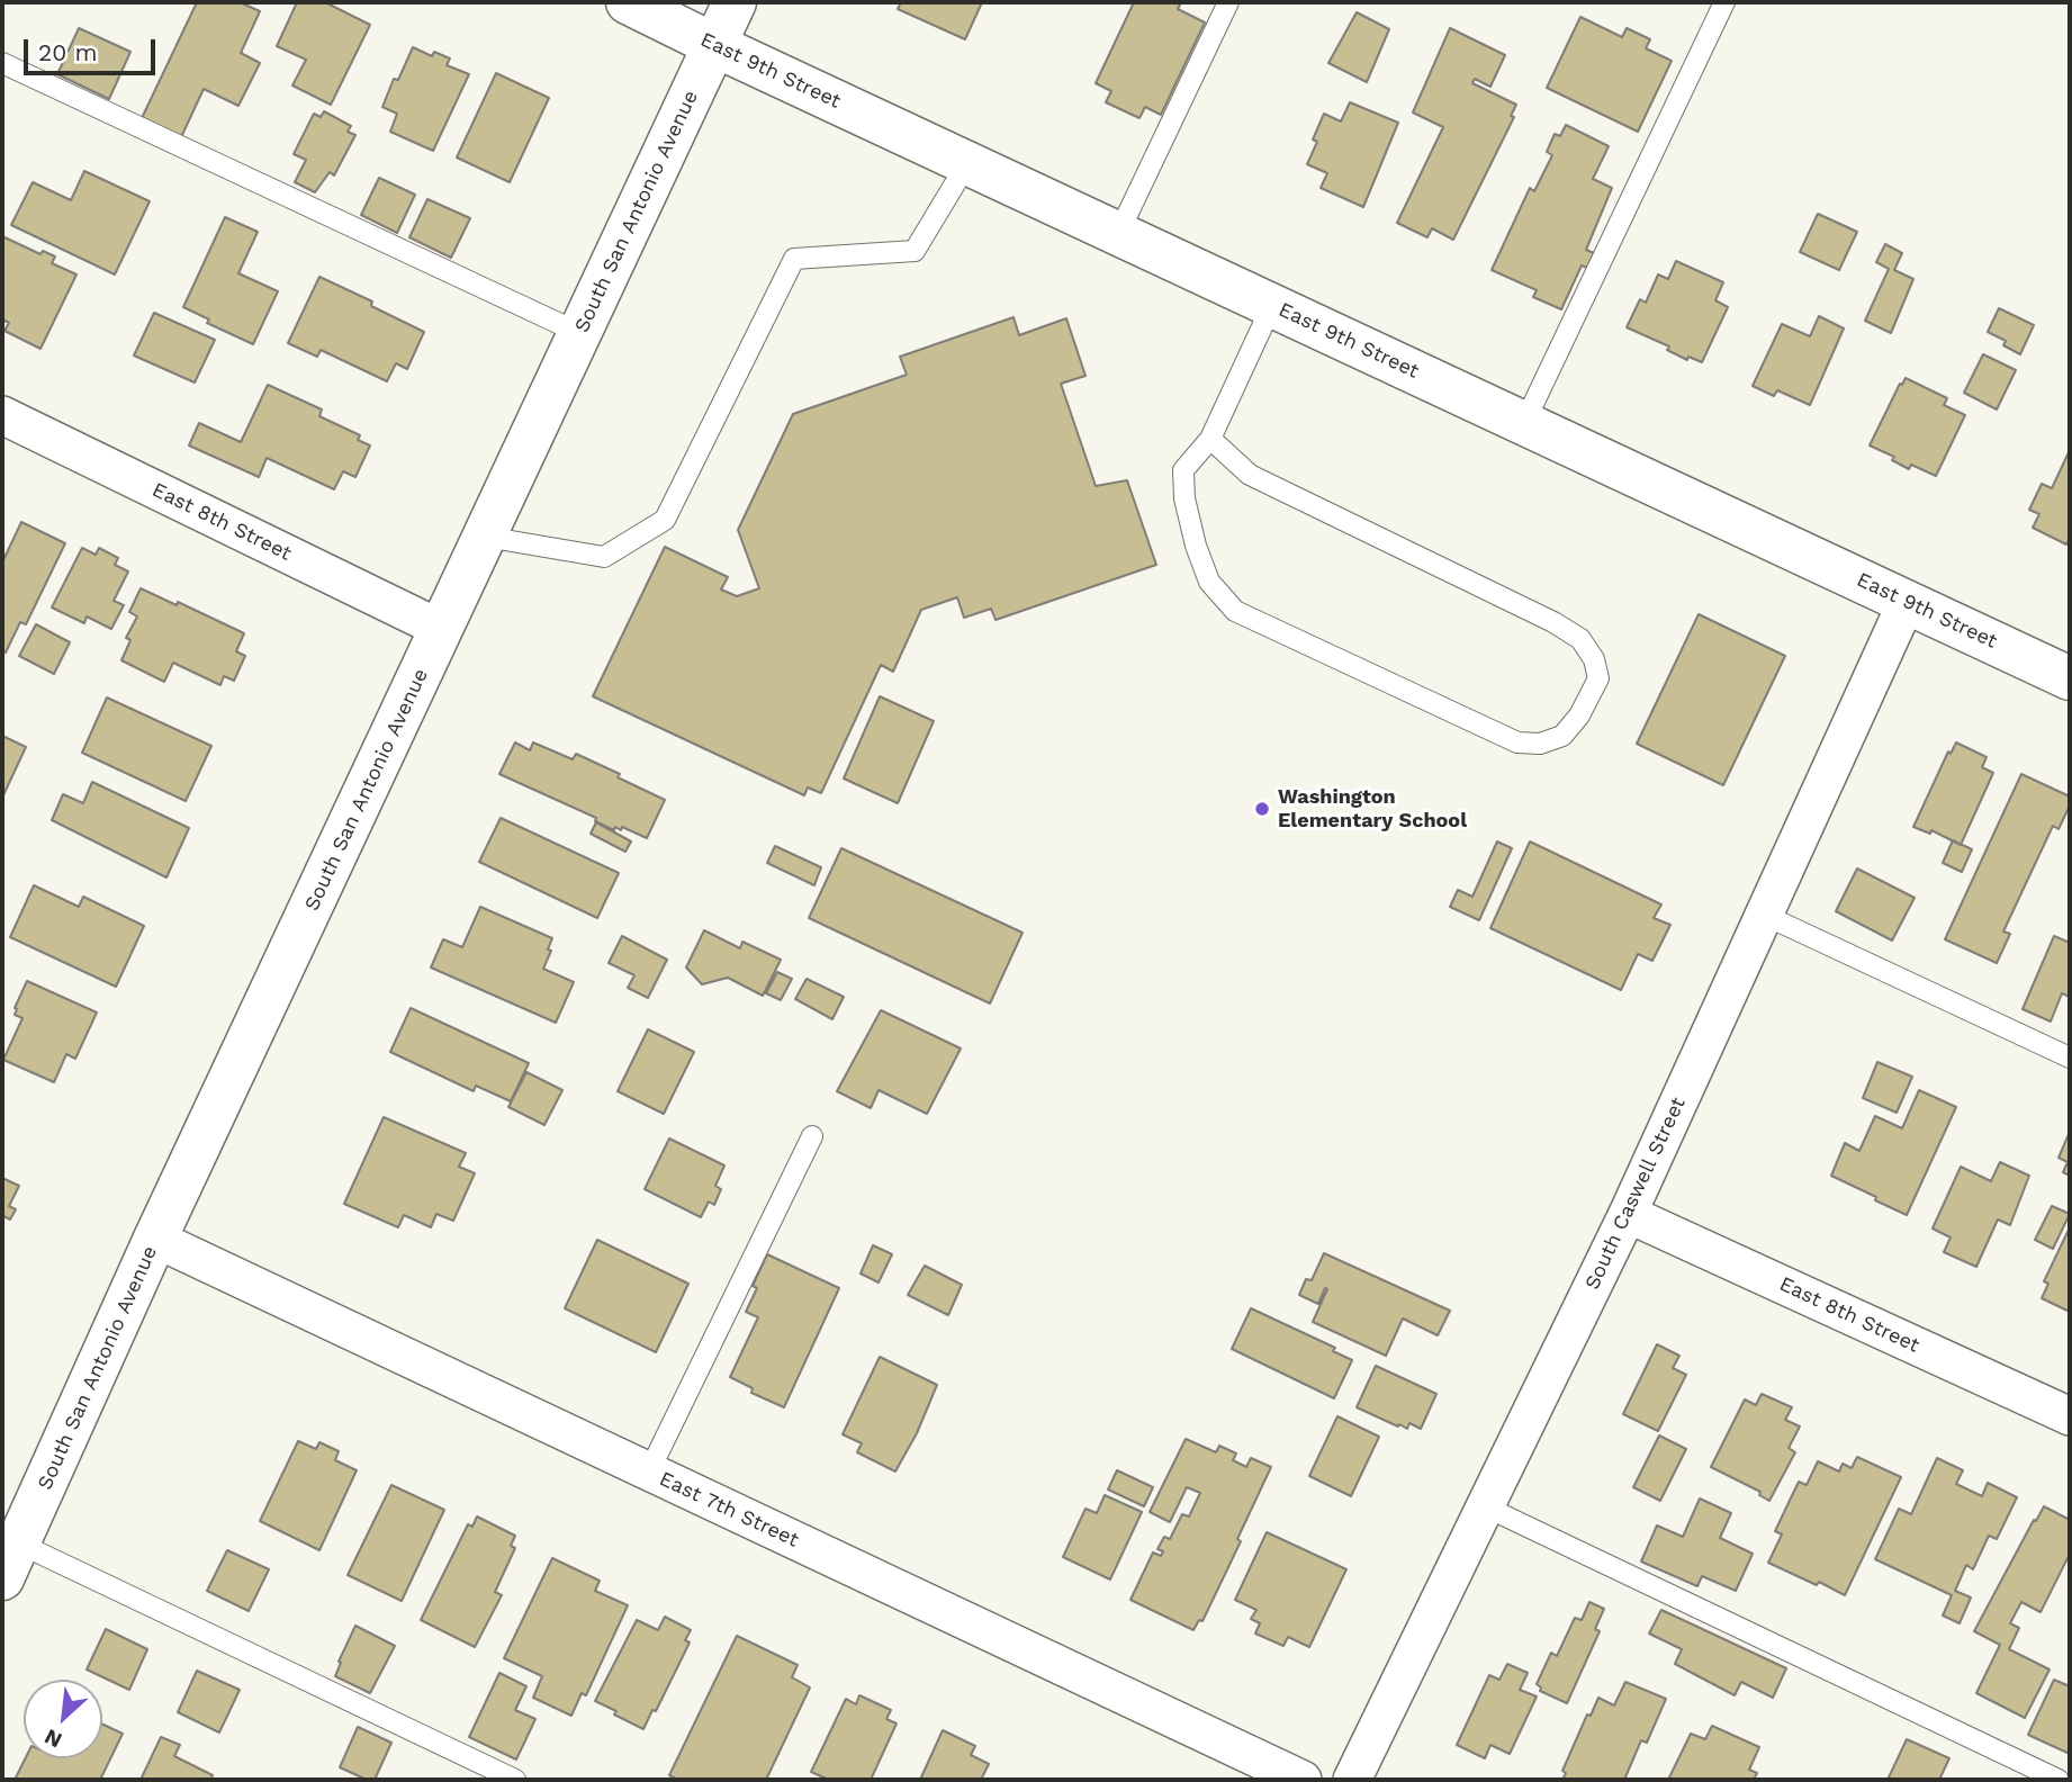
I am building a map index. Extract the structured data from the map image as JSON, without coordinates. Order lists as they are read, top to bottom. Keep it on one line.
{"streets":{"street":["East 9th Street","South San Antonio Avenue","East 8th Street","South Caswell Street","East 7th Street"]},"crossings":[["East 9th Street","South San Antonio Avenue"],["East 9th Street","South Caswell Street"],["South San Antonio Avenue","East 8th Street"],["South San Antonio Avenue","East 7th Street"],["East 8th Street","South Caswell Street"]],"places":["Washington Elementary School"],"scale_bar":"20 m","north":"bottom left"}
